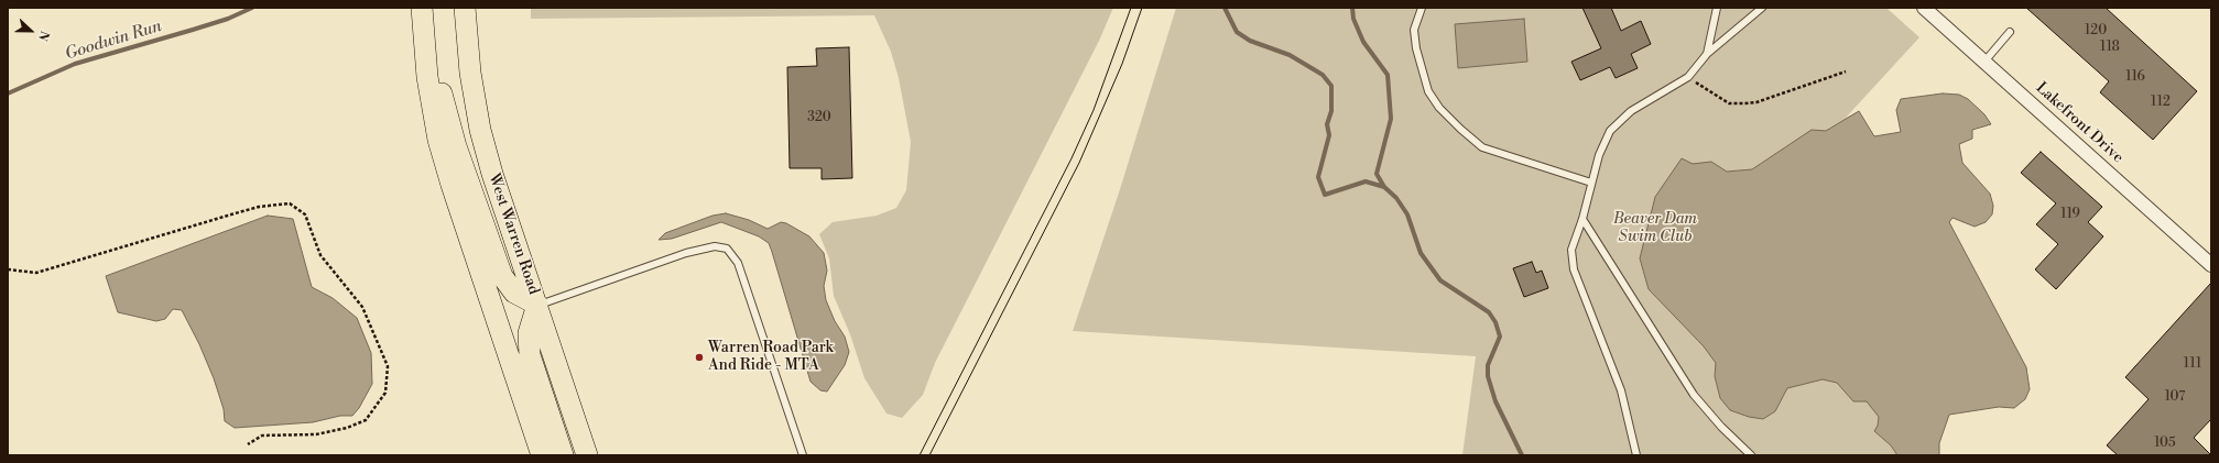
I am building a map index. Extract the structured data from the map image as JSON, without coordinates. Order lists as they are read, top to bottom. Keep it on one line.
{"streets":{"main road":["West Warren Road"],"street":["Lakefront Drive"]},"water":["Goodwin Run"],"parks":["Beaver Dam Swim Club"],"places":["Warren Road Park And Ride - MTA"],"house_numbers":["120","118","116","112","320","119","111","107","105"],"north":"right"}
